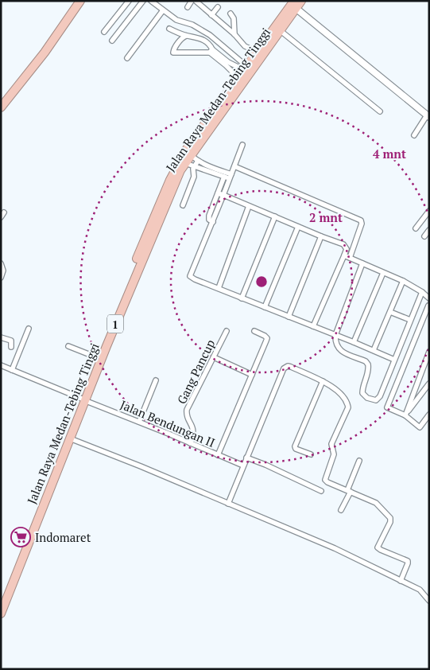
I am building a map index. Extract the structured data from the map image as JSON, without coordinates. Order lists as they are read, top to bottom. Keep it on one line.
{"streets":{"highway":["Jalan Raya Medan-Tebing Tinggi","1"],"street":["Gang Pancup","Jalan Bendungan II"]},"crossings":[["Jalan Raya Medan-Tebing Tinggi","Jalan Bendungan II"],["Gang Pancup","Jalan Bendungan II"]],"places":{"supermarket":["Indomaret"]},"rings":["4 mnt","2 mnt"]}
